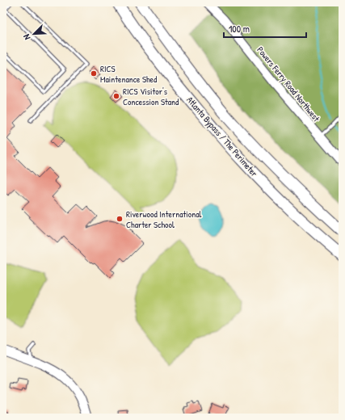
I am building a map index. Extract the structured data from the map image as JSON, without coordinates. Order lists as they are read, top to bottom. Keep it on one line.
{"streets":{"highway":["Atlanta Bypass / The Perimeter"],"street":["Powers Ferry Road Northwest"]},"places":["RICS Maintenance Shed","RICS Visitor's Concession Stand","Riverwood International Charter School"],"scale_bar":"100 m","north":"bottom left"}
